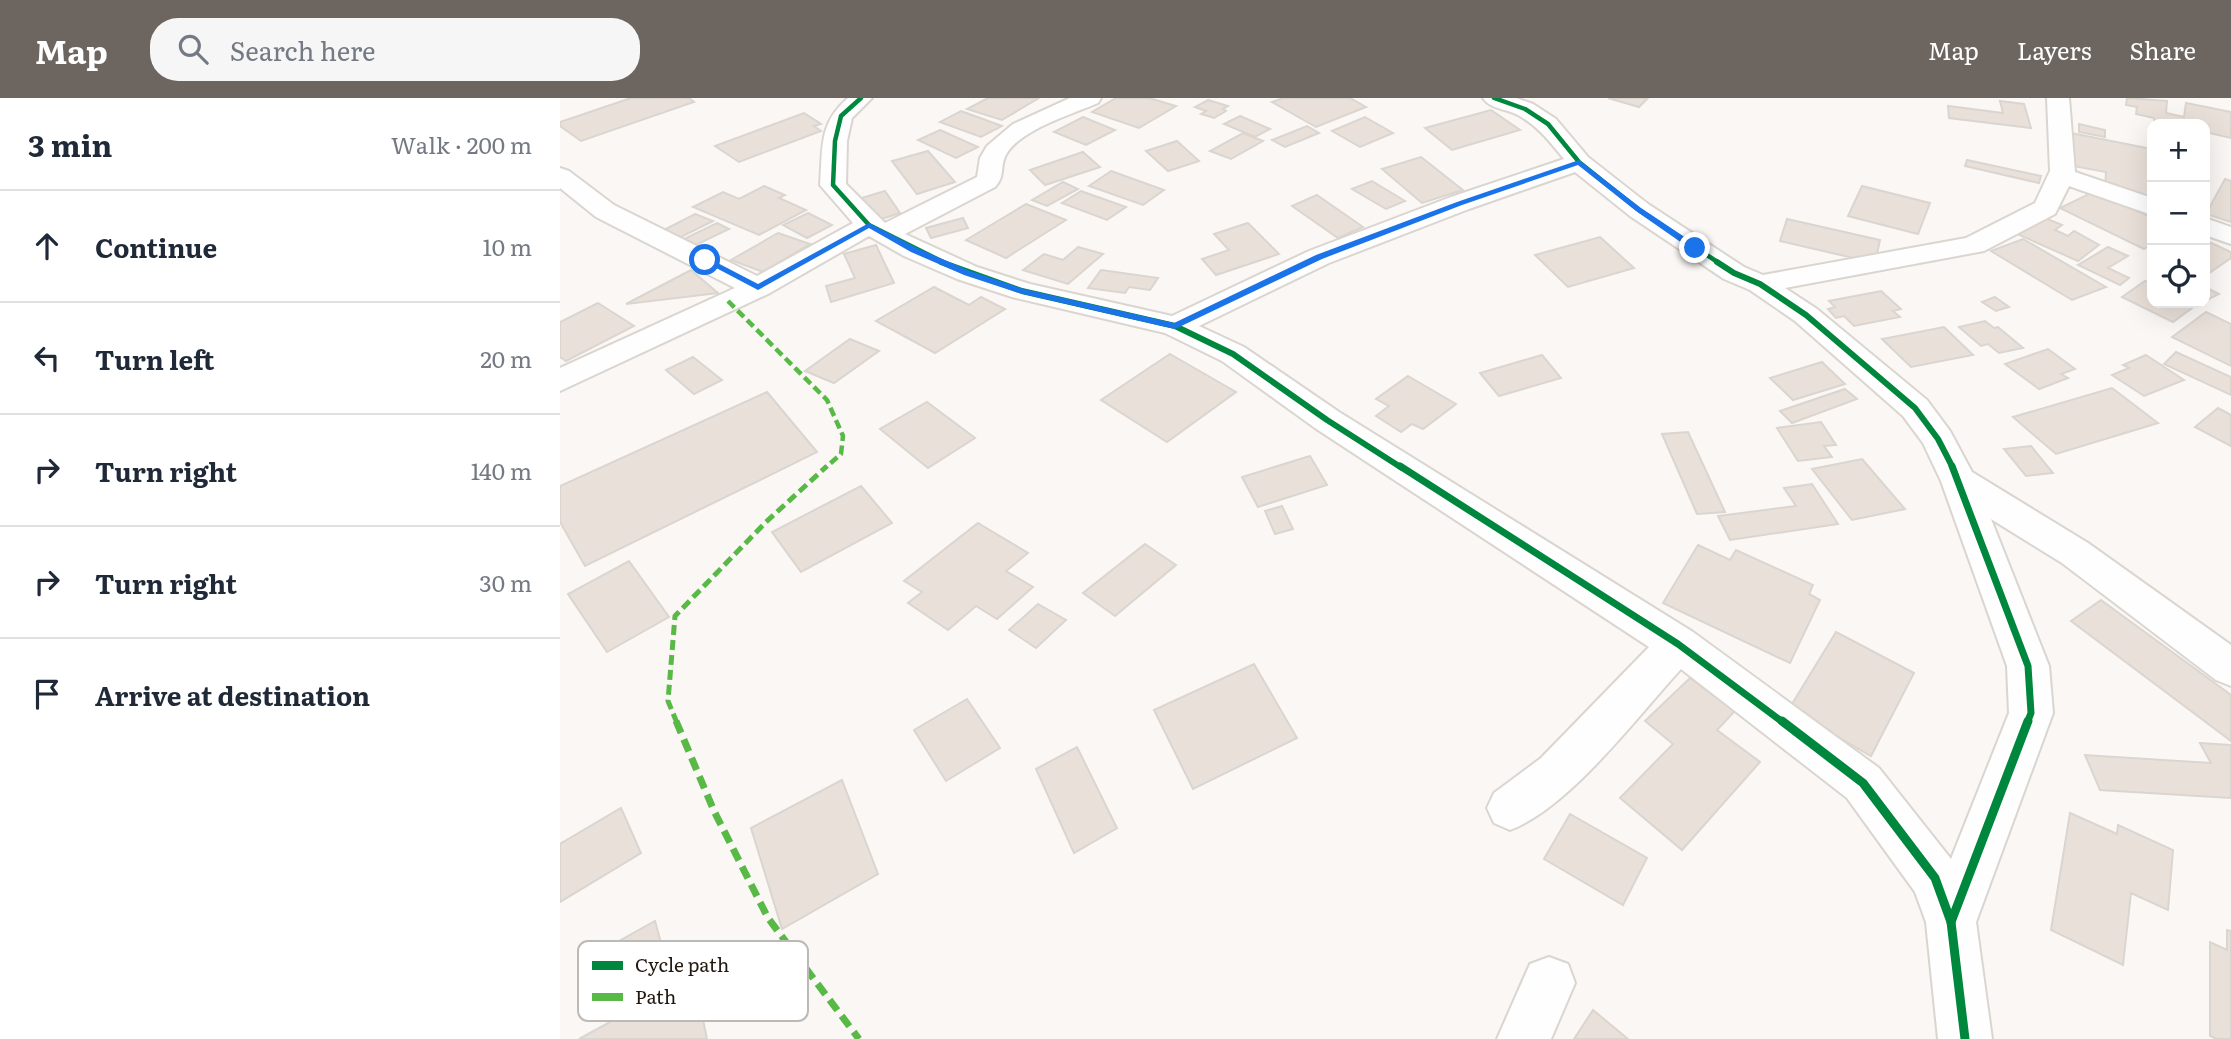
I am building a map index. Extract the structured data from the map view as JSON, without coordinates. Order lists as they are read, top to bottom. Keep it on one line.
{"legend":["Cycle path","Path"],"page":{"header":"Map","search":"Search here","nav":["Map","Layers","Share"],"heading":["3 min","Walk · 200 m"],"map_buttons":["+","−"],"list":[["Continue","10 m"],["Turn left","20 m"],["Turn right","140 m"],["Turn right","30 m"],"Arrive at destination"]}}
